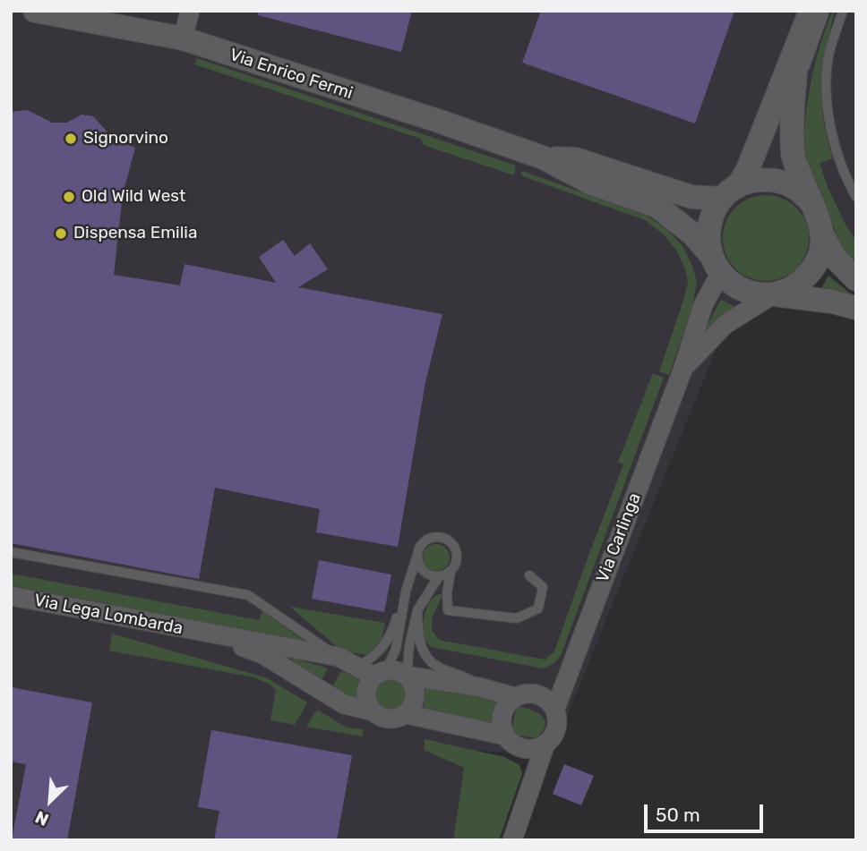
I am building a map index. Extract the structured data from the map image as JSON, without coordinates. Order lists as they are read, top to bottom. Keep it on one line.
{"streets":{"street":["Via Enrico Fermi","Via Carlinga","Via Lega Lombarda"]},"crossings":[["Via Enrico Fermi","Via Carlinga"],["Via Carlinga","Via Lega Lombarda"]],"places":["Signorvino","Old Wild West","Dispensa Emilia"],"scale_bar":"50 m","north":"bottom left"}
